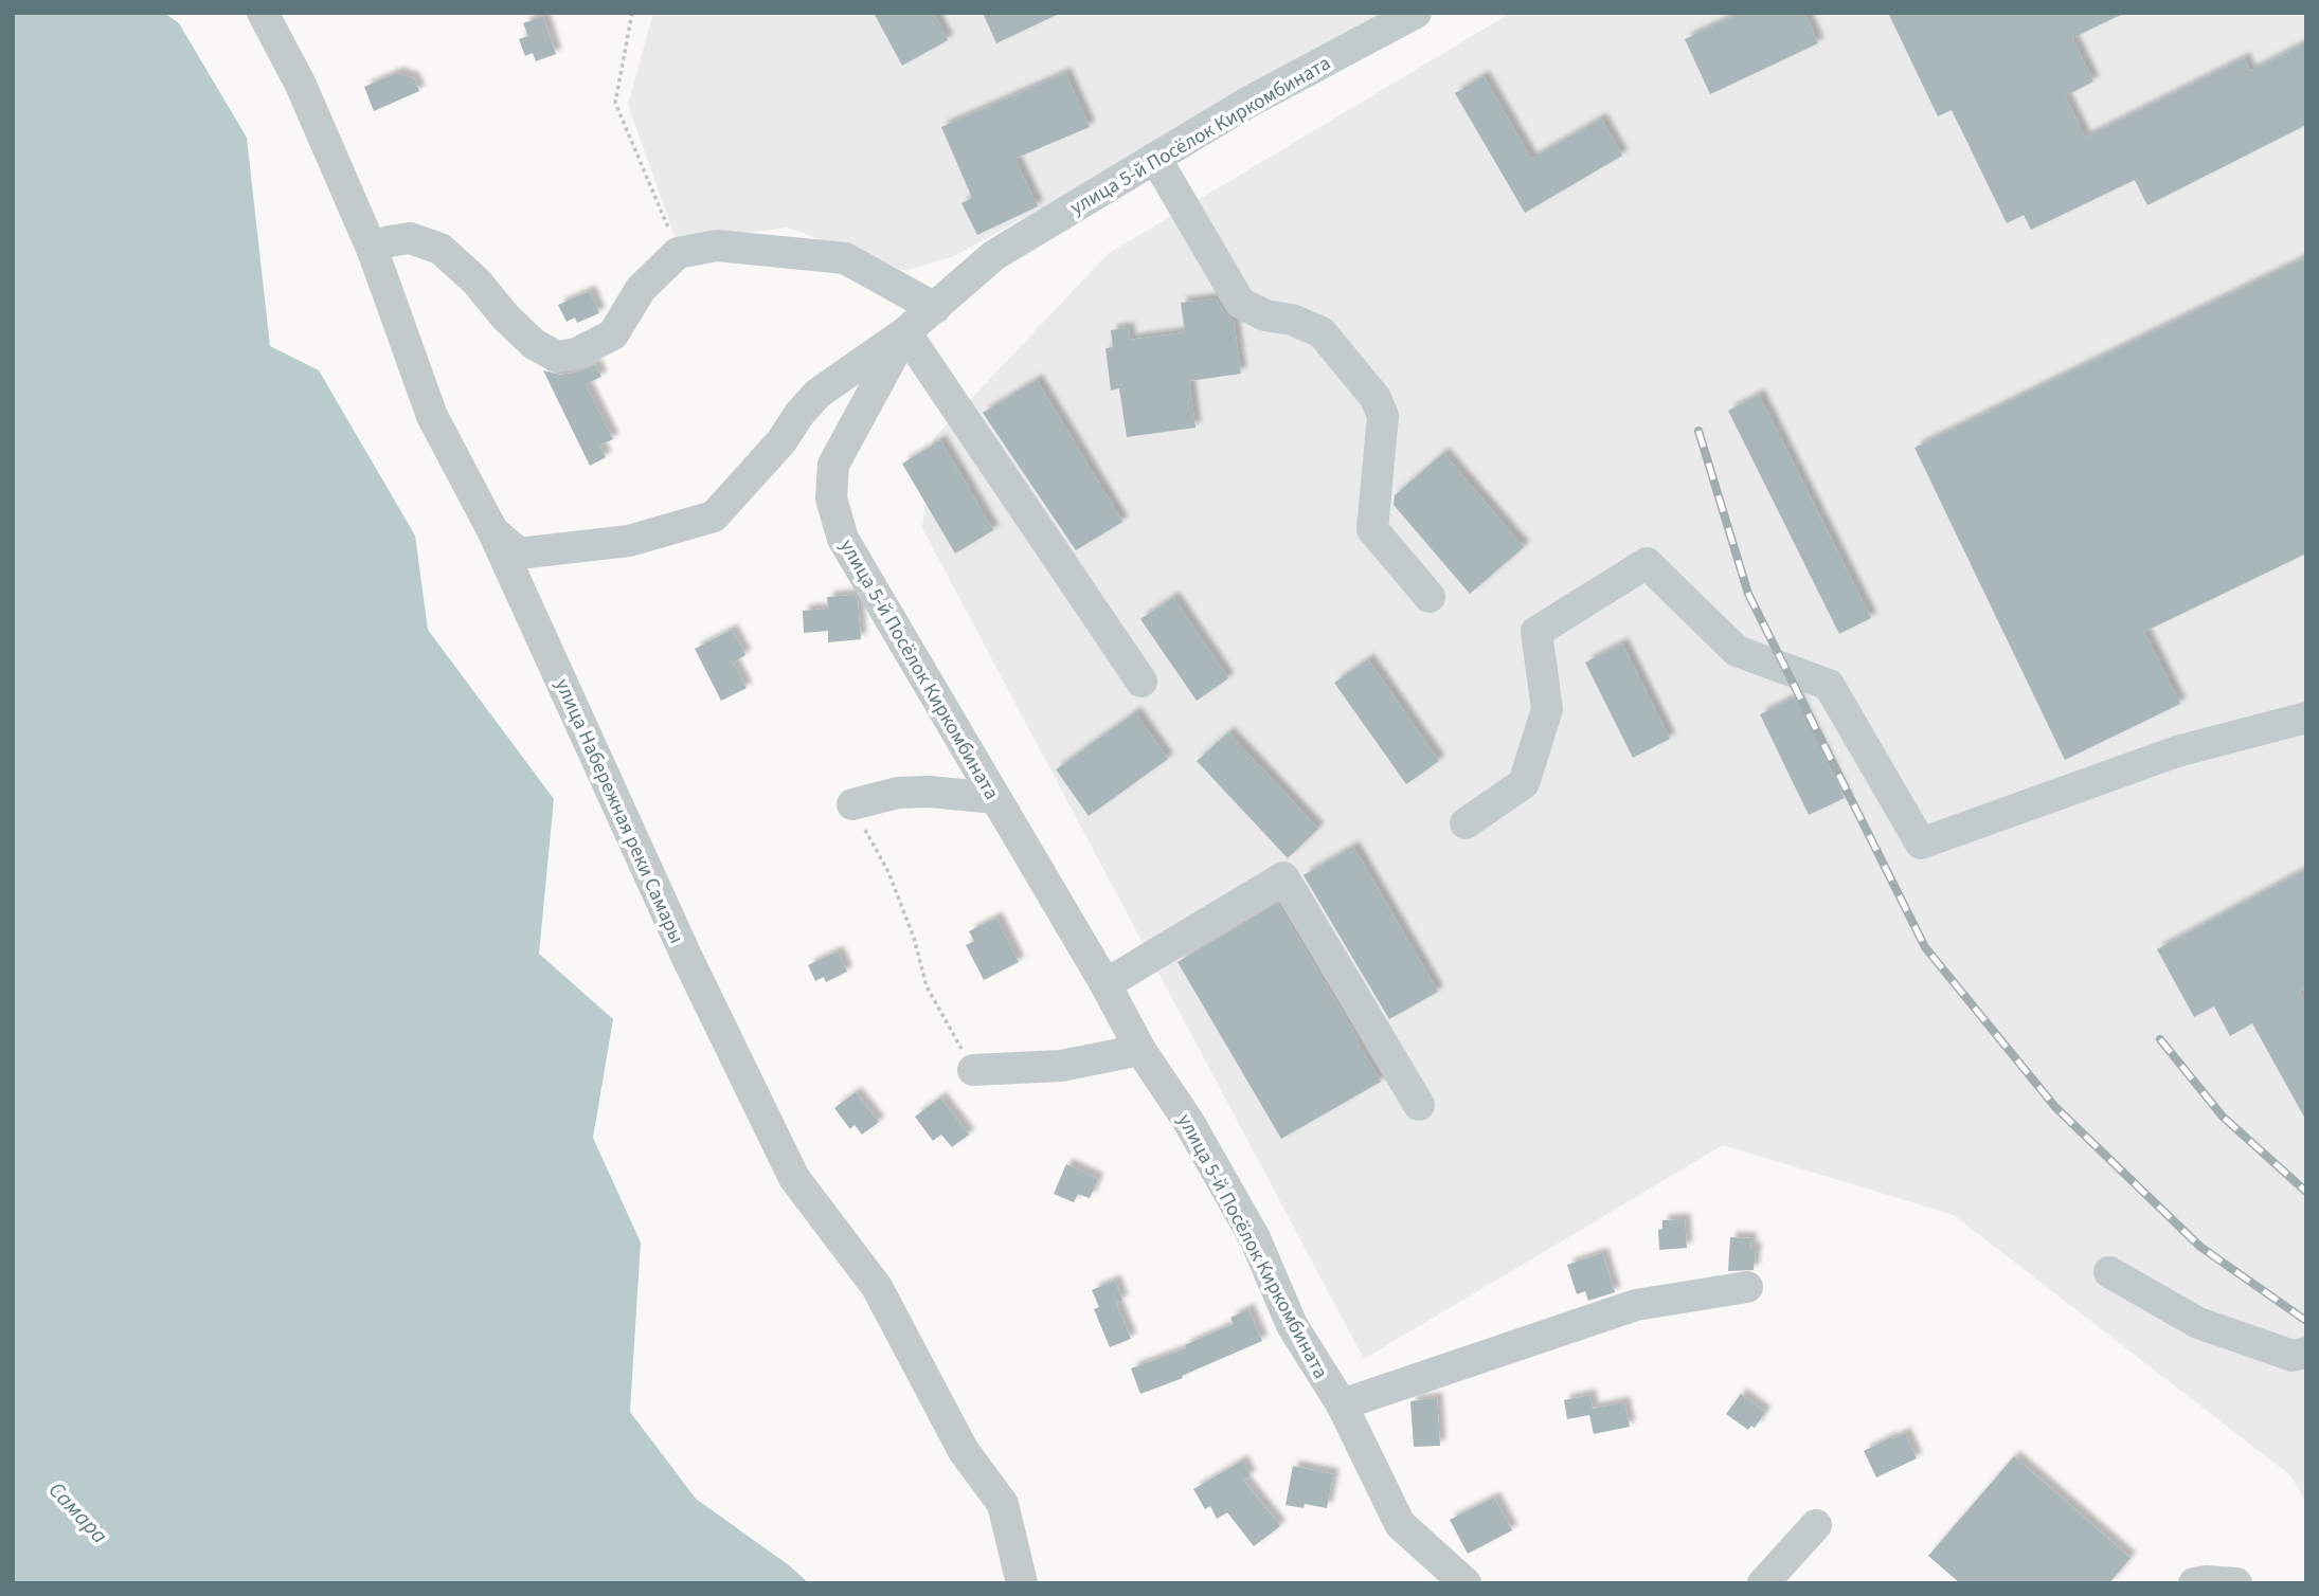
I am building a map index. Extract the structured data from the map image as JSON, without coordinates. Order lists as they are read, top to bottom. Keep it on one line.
{"streets":{"street":["улица 5-й Посёлок Киркомбината","улица Набережная реки Самары"]},"water":["Самара"]}
